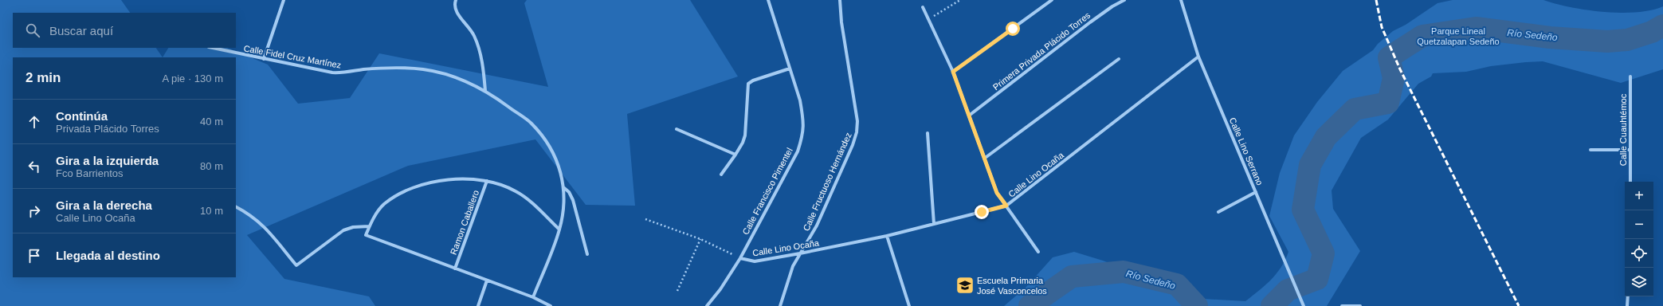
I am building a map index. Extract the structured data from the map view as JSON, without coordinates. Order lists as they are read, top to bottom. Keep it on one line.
{"streets":{"street":["Primera Privada Plácido Torres","Calle Fidel Cruz Martínez","Calle Cuauhtémoc","Calle Lino Serrano","Calle Lino Ocaña","Calle Fructuoso Hernández","Calle Francisco Pimentel","Ramon Caballero"]},"crossings":[["Calle Lino Serrano","Calle Lino Ocaña"],["Calle Lino Ocaña","Calle Fructuoso Hernández"],["Calle Lino Ocaña","Calle Francisco Pimentel"]],"water":["Río Sedeño"],"parks":["Parque Lineal Quetzalapan Sedeño"],"places":{"school or university":["Escuela Primaria José Vasconcelos"]},"page":{"search":"Buscar aquí","heading":["2 min","A pie · 130 m"],"list":[["Continúa","Privada Plácido Torres","40 m"],["Gira a la izquierda","Fco Barrientos","80 m"],["Gira a la derecha","Calle Lino Ocaña","10 m"],"Llegada al destino"],"map_buttons":["+","−"]}}
